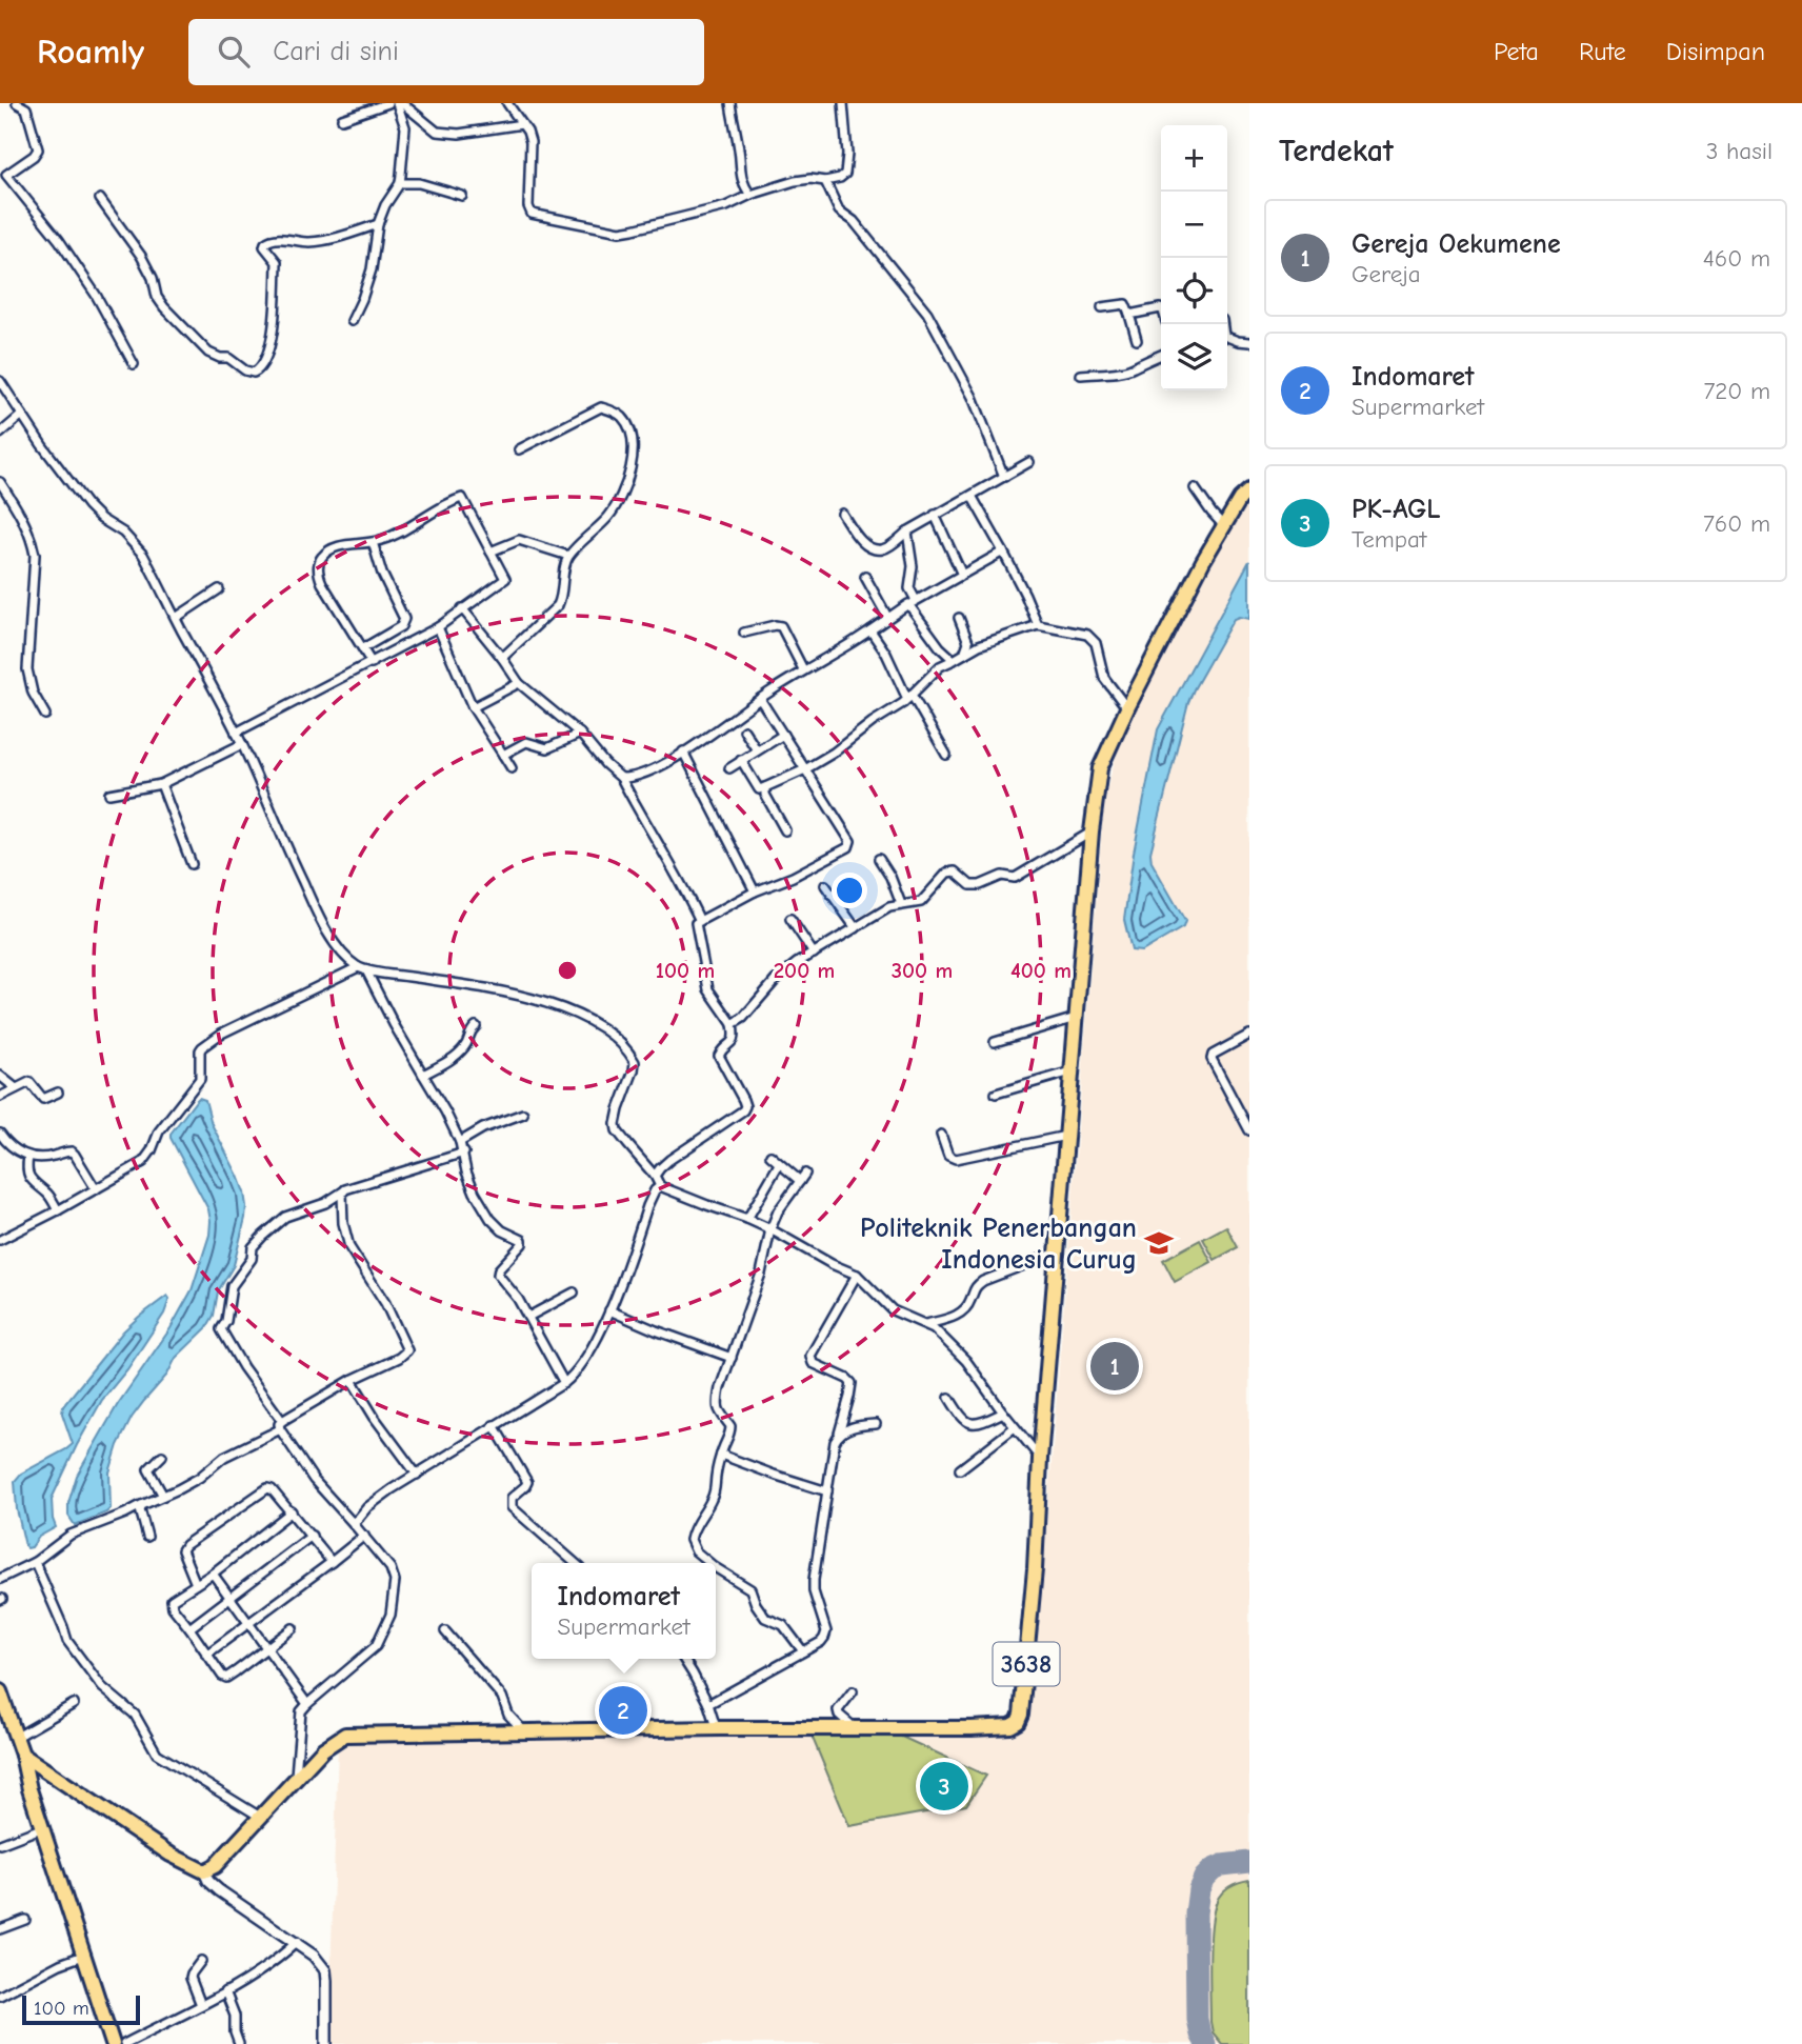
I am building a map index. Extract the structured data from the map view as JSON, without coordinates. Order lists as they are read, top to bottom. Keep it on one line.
{"streets":{"main road":["3638"]},"places":{"school or university":["Politeknik Penerbangan Indonesia Curug"]},"scale_bar":"100 m","page":{"header":"Roamly","search":"Cari di sini","nav":["Peta","Rute","Disimpan"],"heading":["Terdekat","3 hasil"],"map_buttons":["+","−"],"list":[{"mark":"1","name":"Gereja Oekumene","note":"Gereja","value":"460 m"},{"mark":"2","name":"Indomaret","note":"Supermarket","value":"720 m"},{"mark":"3","name":"PK-AGL","note":"Tempat","value":"760 m"}],"pins":["1","2","3"],"popup":["Indomaret","Supermarket"],"scale":"100 m"},"rings":["100 m","200 m","300 m","400 m"]}
